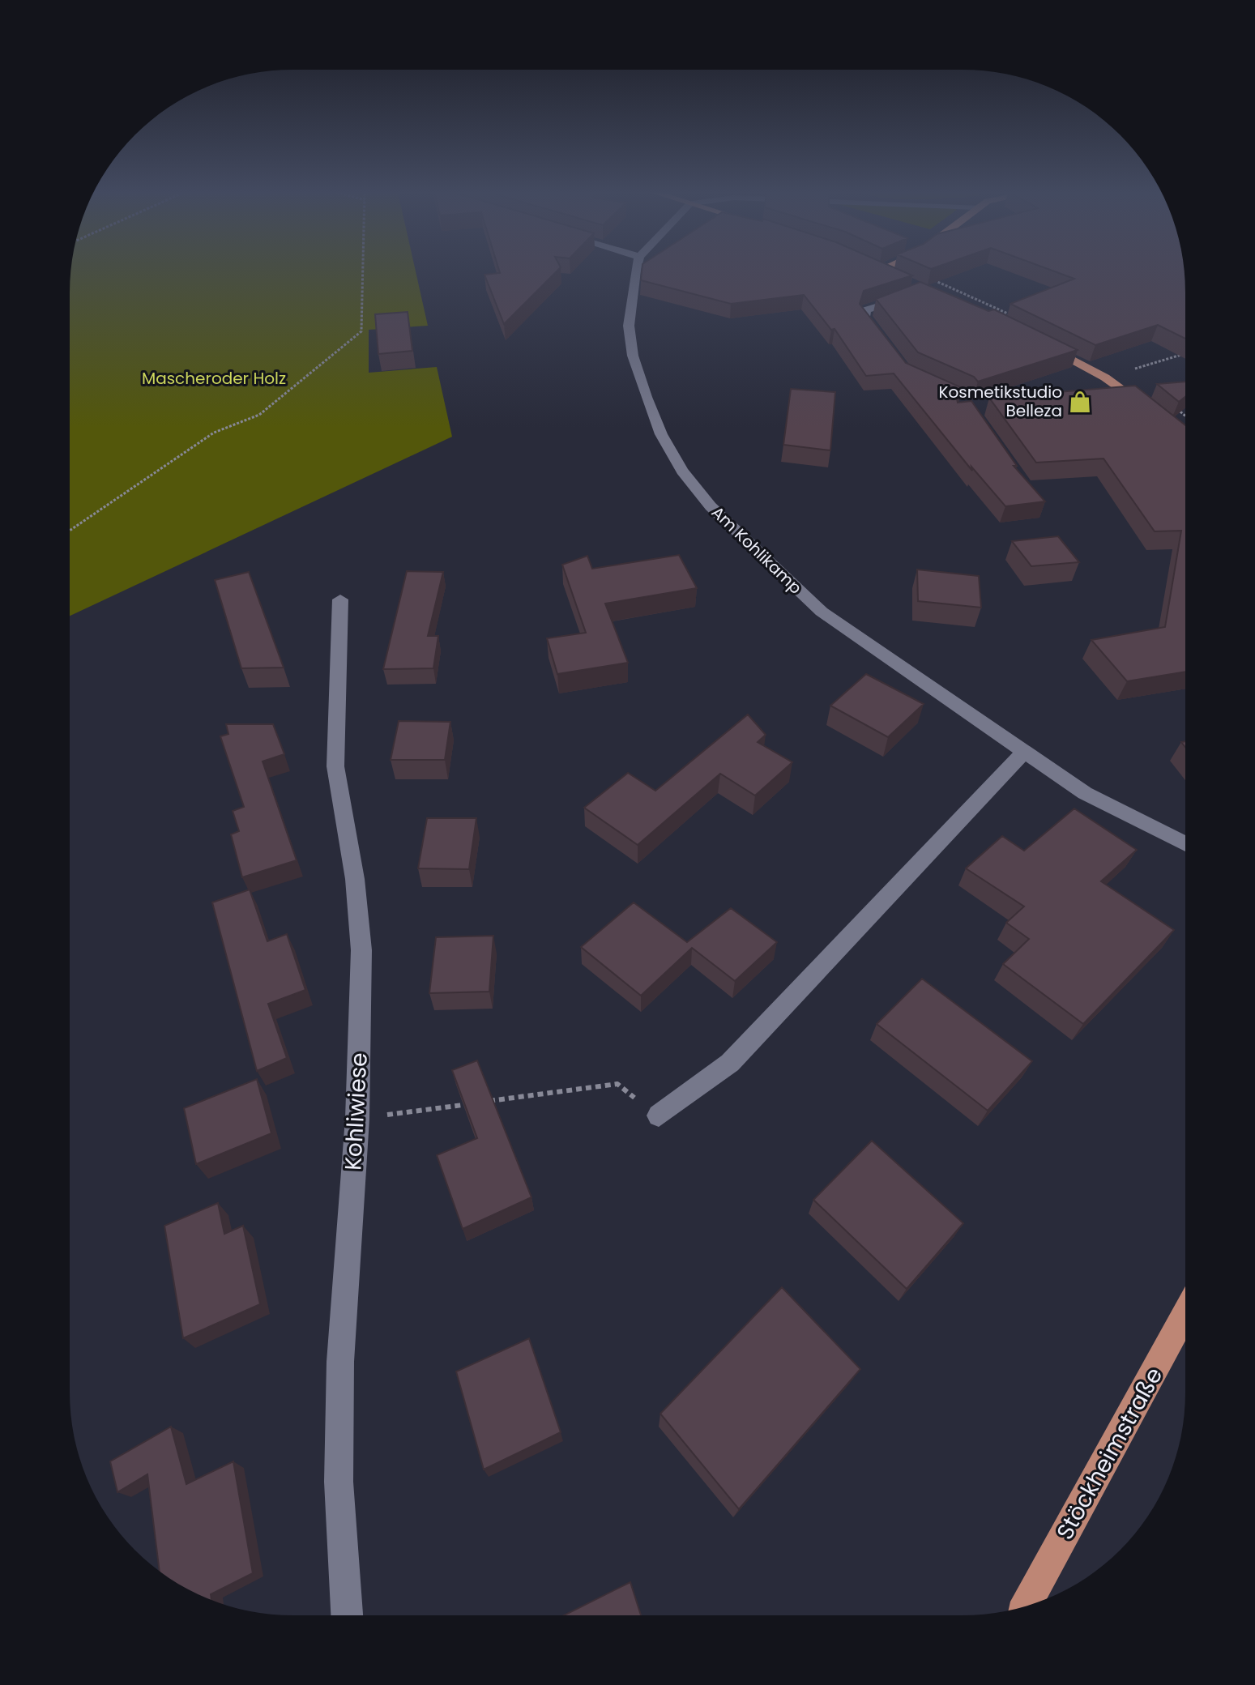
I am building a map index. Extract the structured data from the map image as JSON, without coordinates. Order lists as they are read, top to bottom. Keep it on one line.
{"streets":{"main road":["Stöckheimstraße"],"street":["Am Kohlikamp","Kohliwiese"]},"parks":["Mascheroder Holz"],"places":{"shop":["Kosmetikstudio Belleza"]}}
